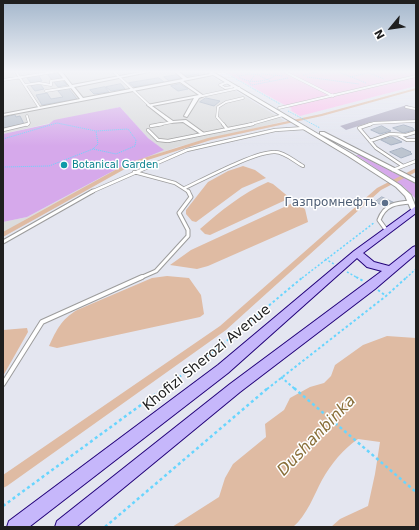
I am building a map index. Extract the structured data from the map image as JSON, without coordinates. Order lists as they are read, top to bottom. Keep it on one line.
{"streets":{"main road":["Khofizi Sherozi Avenue"]},"water":["Dushanbinka"],"places":["Botanical Garden","Газпромнефть"],"north":"bottom left"}
